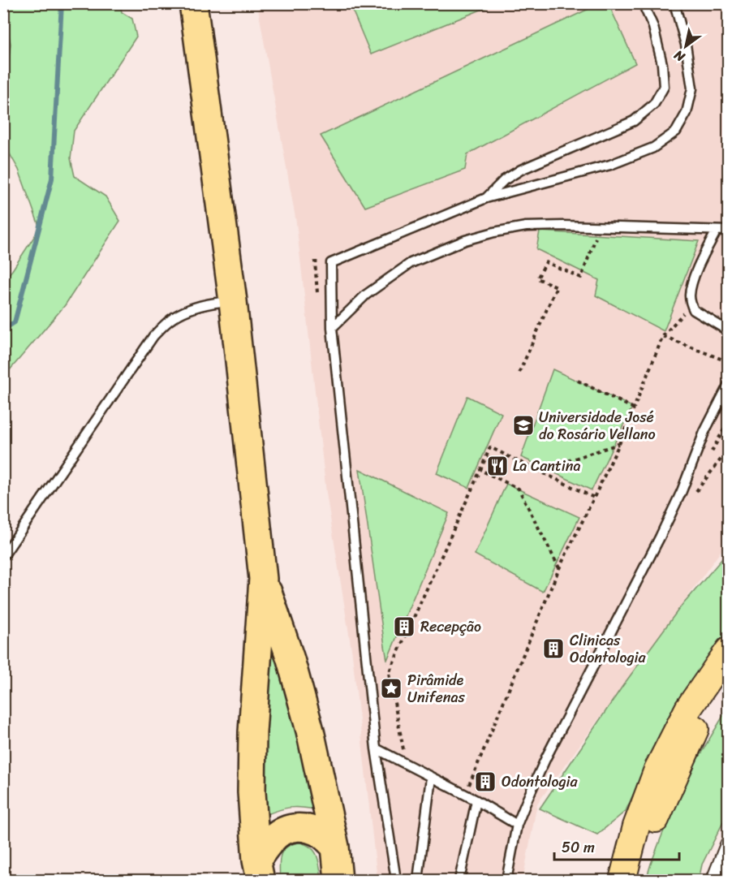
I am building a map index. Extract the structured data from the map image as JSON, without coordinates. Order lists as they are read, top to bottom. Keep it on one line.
{"places":{"school or university":["Universidade José do Rosário Vellano"],"restaurant":["La Cantina"],"building":["Recepção","Clinicas Odontologia","Odontologia"],"place":["Pirâmide Unifenas"]},"scale_bar":"50 m","north":"bottom left"}
